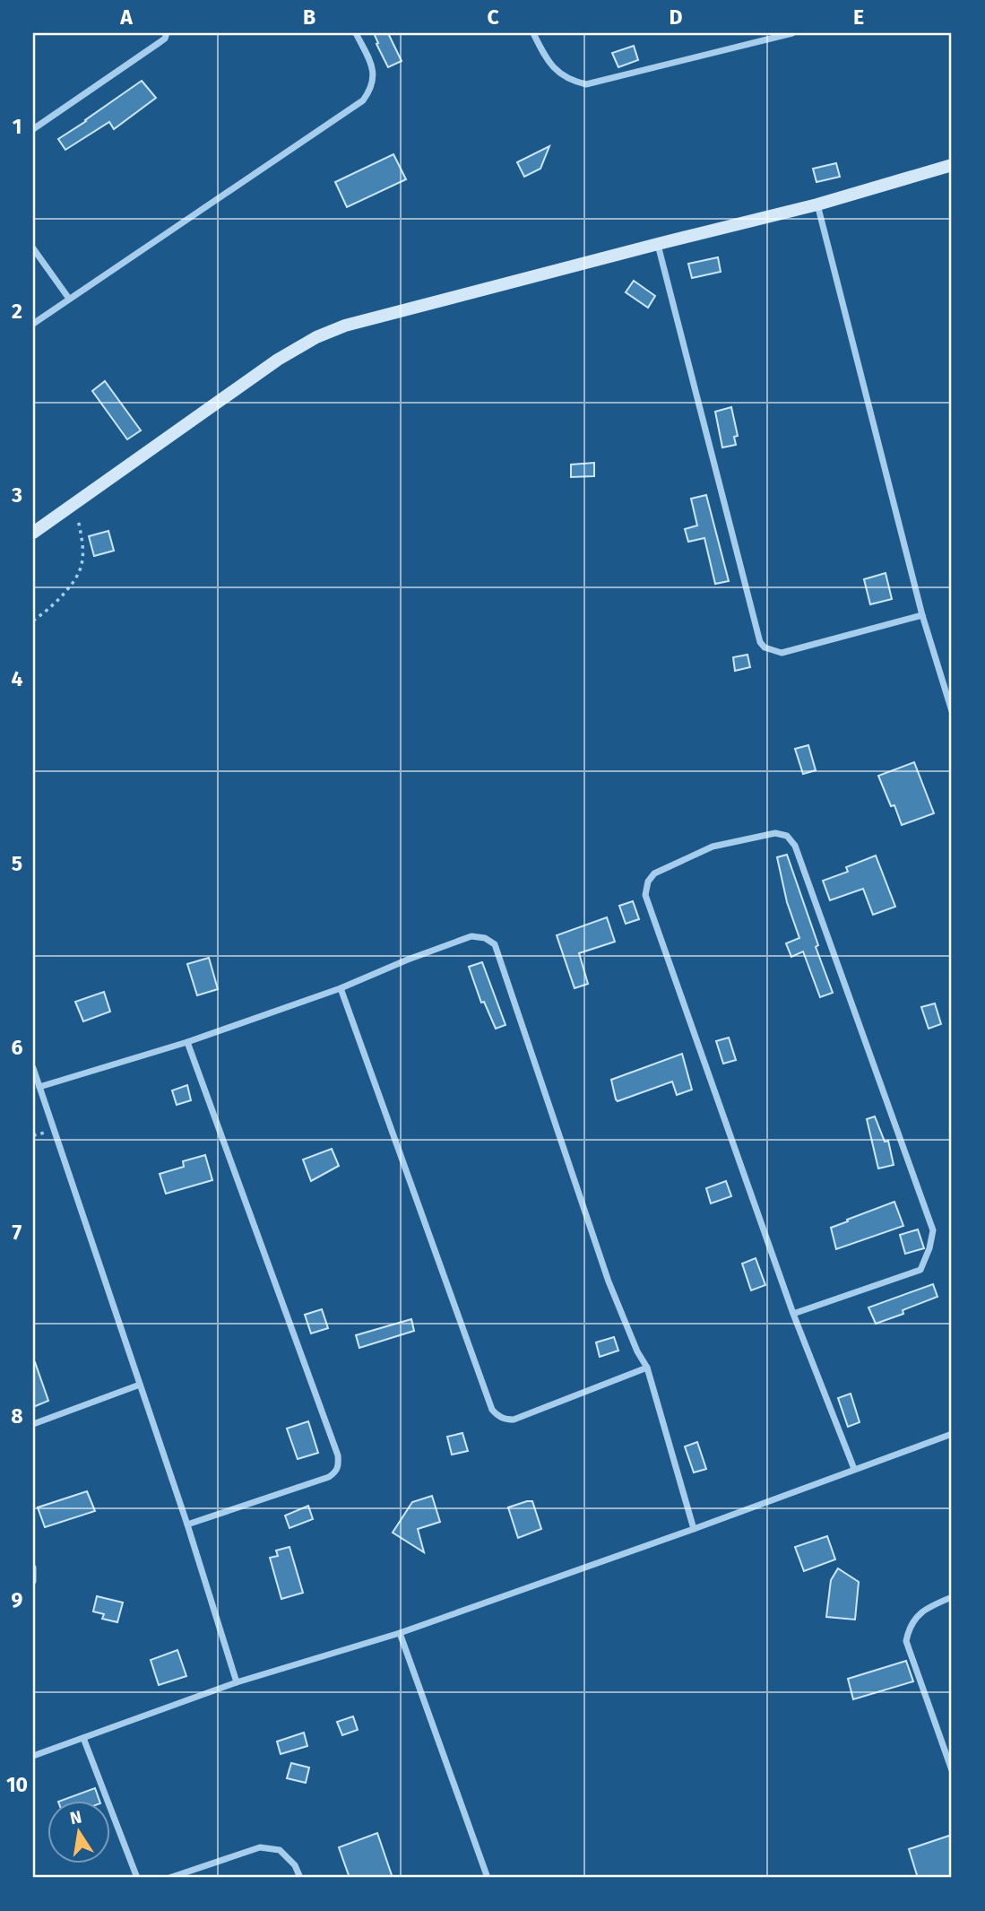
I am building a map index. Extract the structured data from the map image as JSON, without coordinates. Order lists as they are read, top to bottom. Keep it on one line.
{"north":"top","grid":{"columns":["A","B","C","D","E"],"rows":["1","2","3","4","5","6","7","8","9","10"]}}
